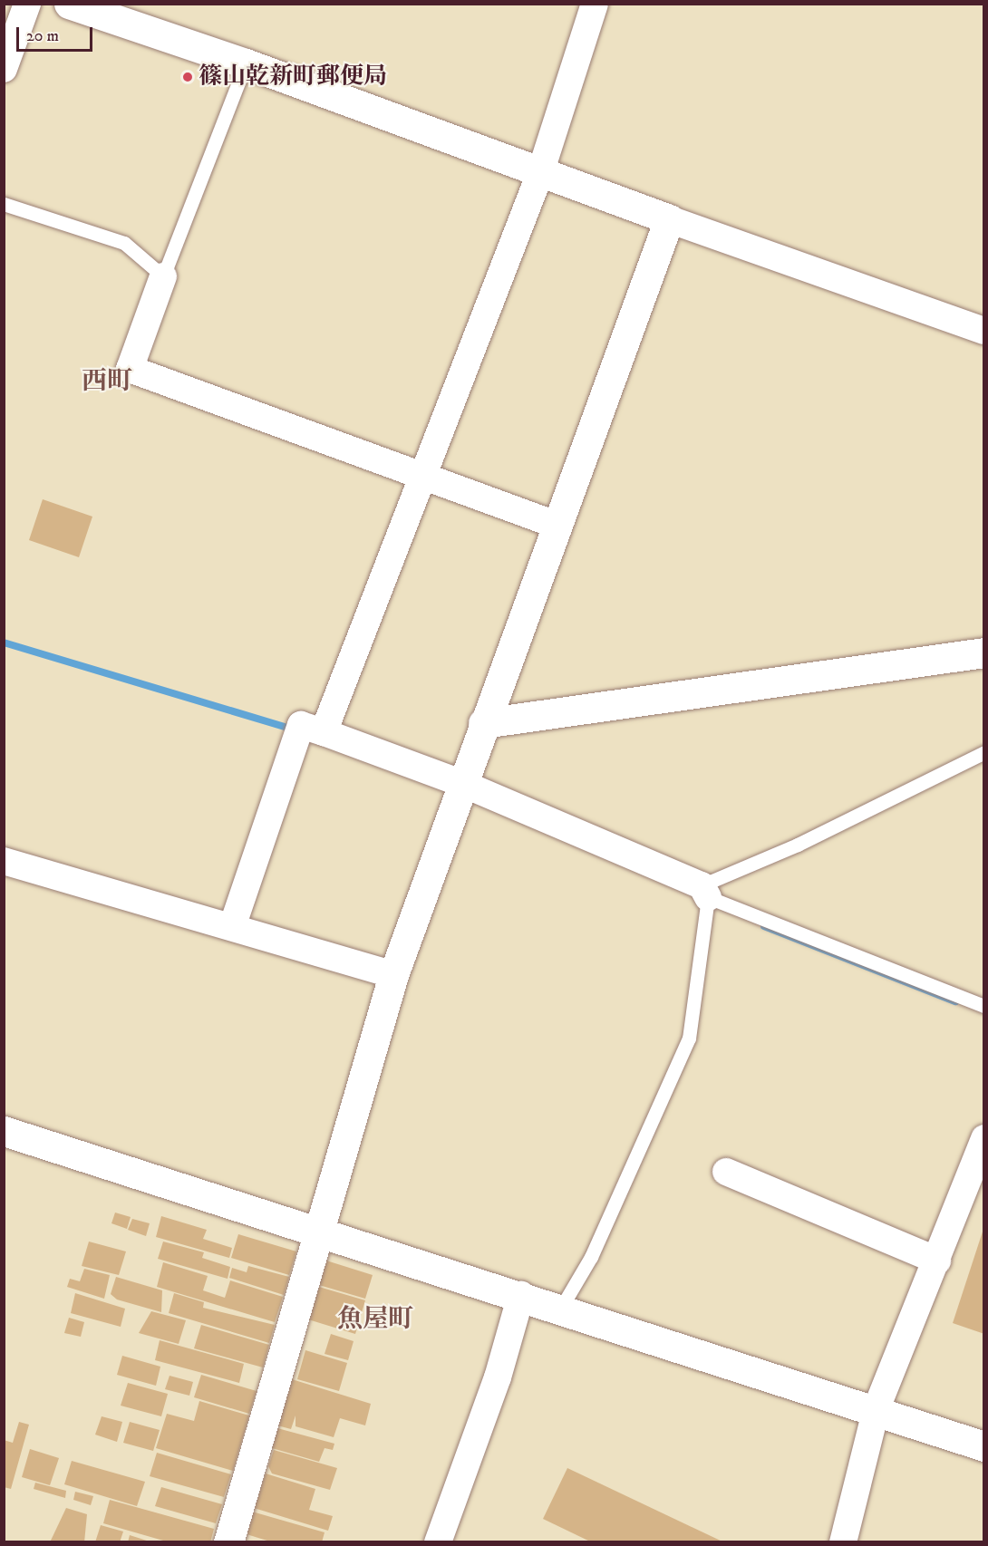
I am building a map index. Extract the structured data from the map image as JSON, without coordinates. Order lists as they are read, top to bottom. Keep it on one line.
{"districts":["西町","魚屋町"],"places":["篠山乾新町郵便局"],"scale_bar":"20 m"}
